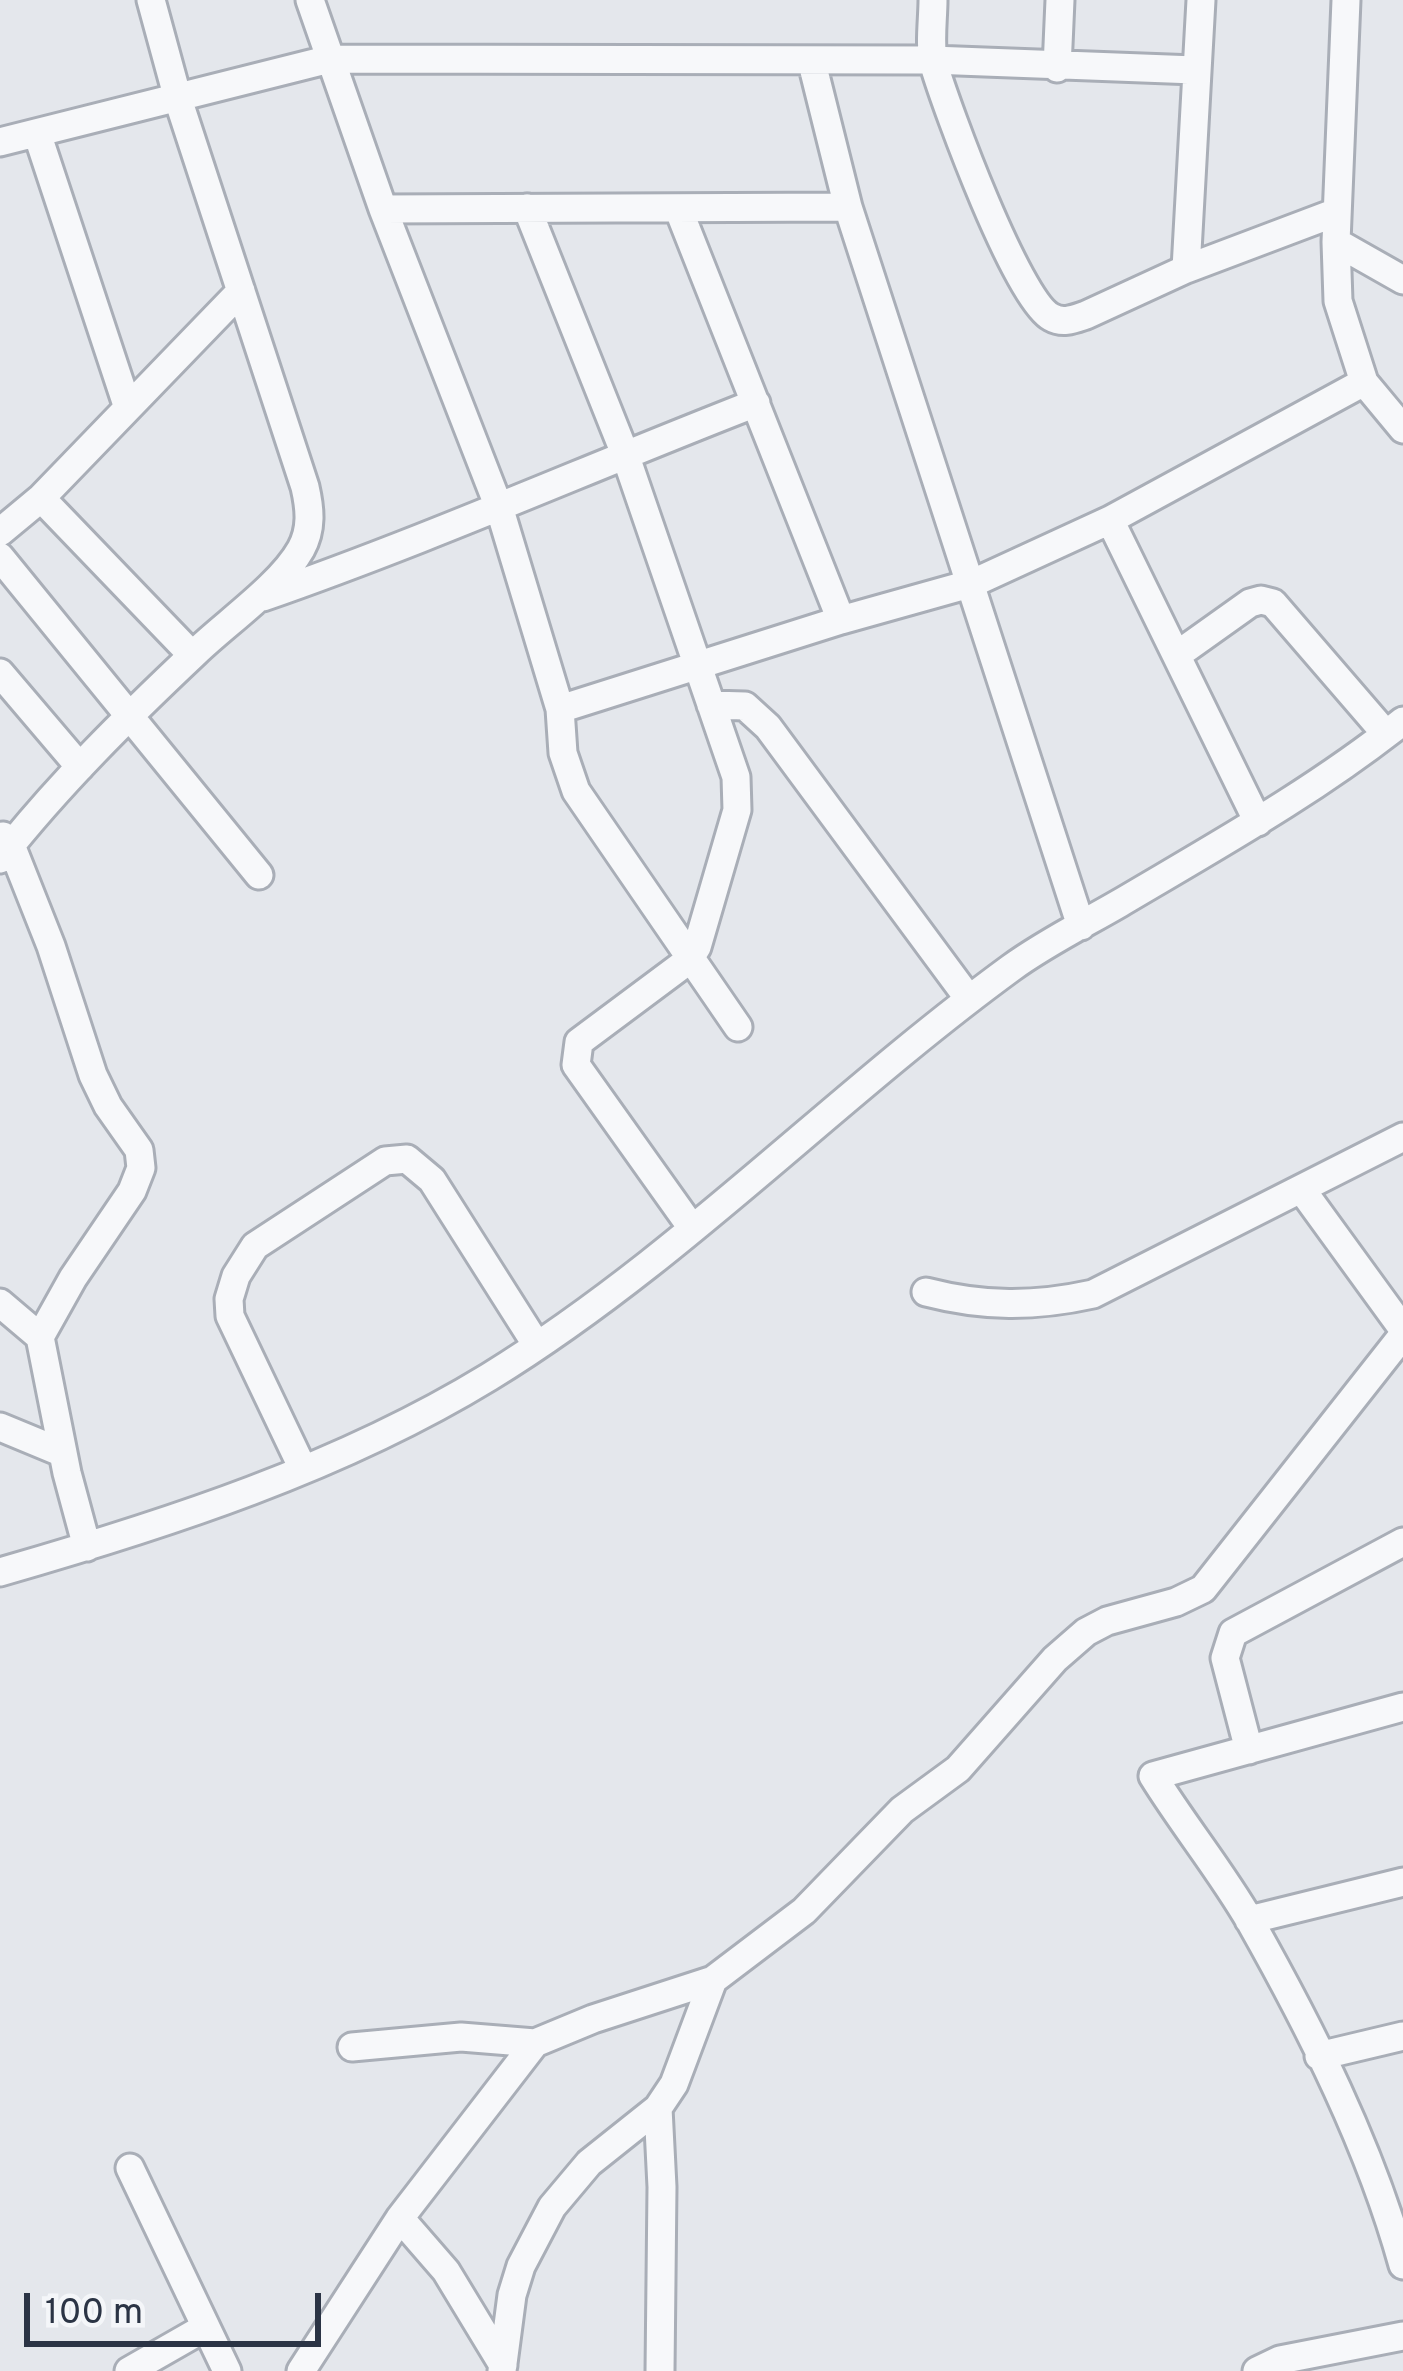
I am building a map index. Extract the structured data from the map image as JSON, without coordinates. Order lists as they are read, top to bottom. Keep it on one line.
{"scale_bar":"100 m"}
